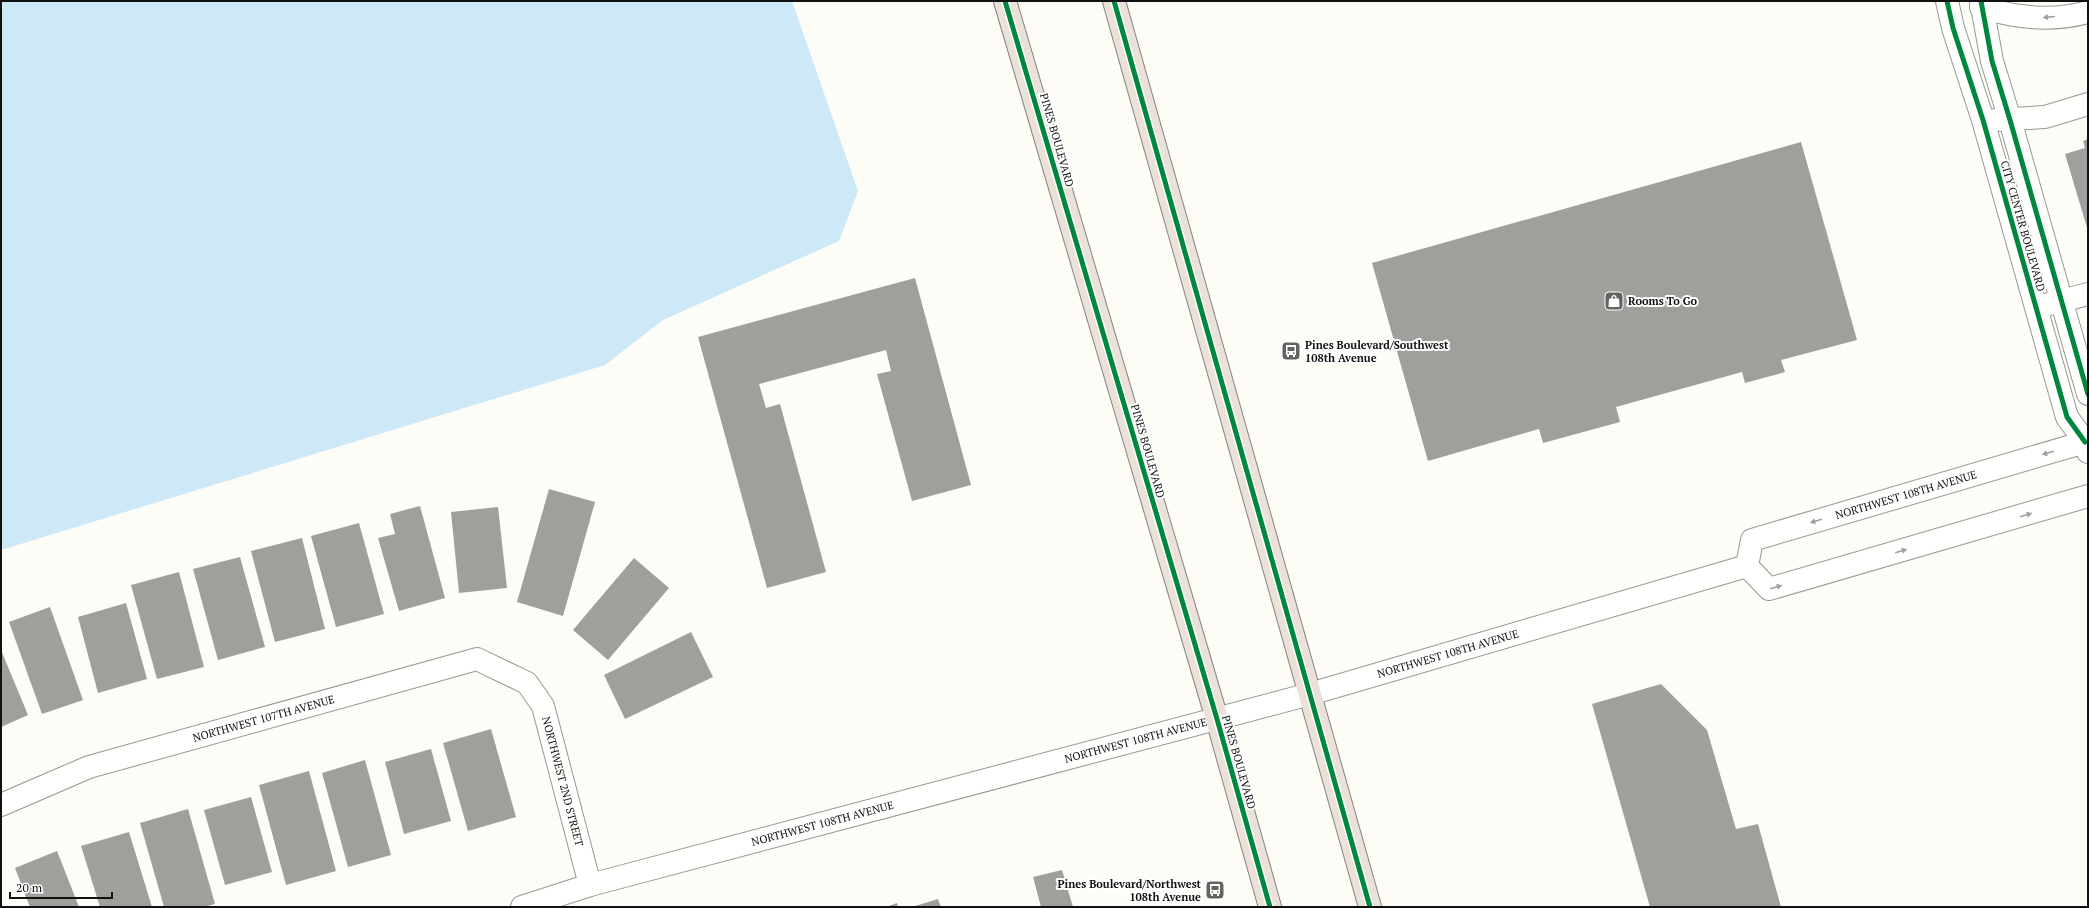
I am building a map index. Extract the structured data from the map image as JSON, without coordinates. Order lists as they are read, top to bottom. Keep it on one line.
{"streets":{"highway":["PINES BOULEVARD"],"street":["CITY CENTER BOULEVARD","NORTHWEST 108TH AVENUE","NORTHWEST 107TH AVENUE","NORTHWEST 2ND STREET"]},"crossings":[["PINES BOULEVARD","NORTHWEST 108TH AVENUE"],["CITY CENTER BOULEVARD","NORTHWEST 108TH AVENUE"],["NORTHWEST 108TH AVENUE","NORTHWEST 2ND STREET"],["NORTHWEST 107TH AVENUE","NORTHWEST 2ND STREET"]],"places":{"shop":["Rooms To Go"],"bus stop":["Pines Boulevard/Southwest 108th Avenue","Pines Boulevard/Northwest 108th Avenue"]},"scale_bar":"20 m"}
